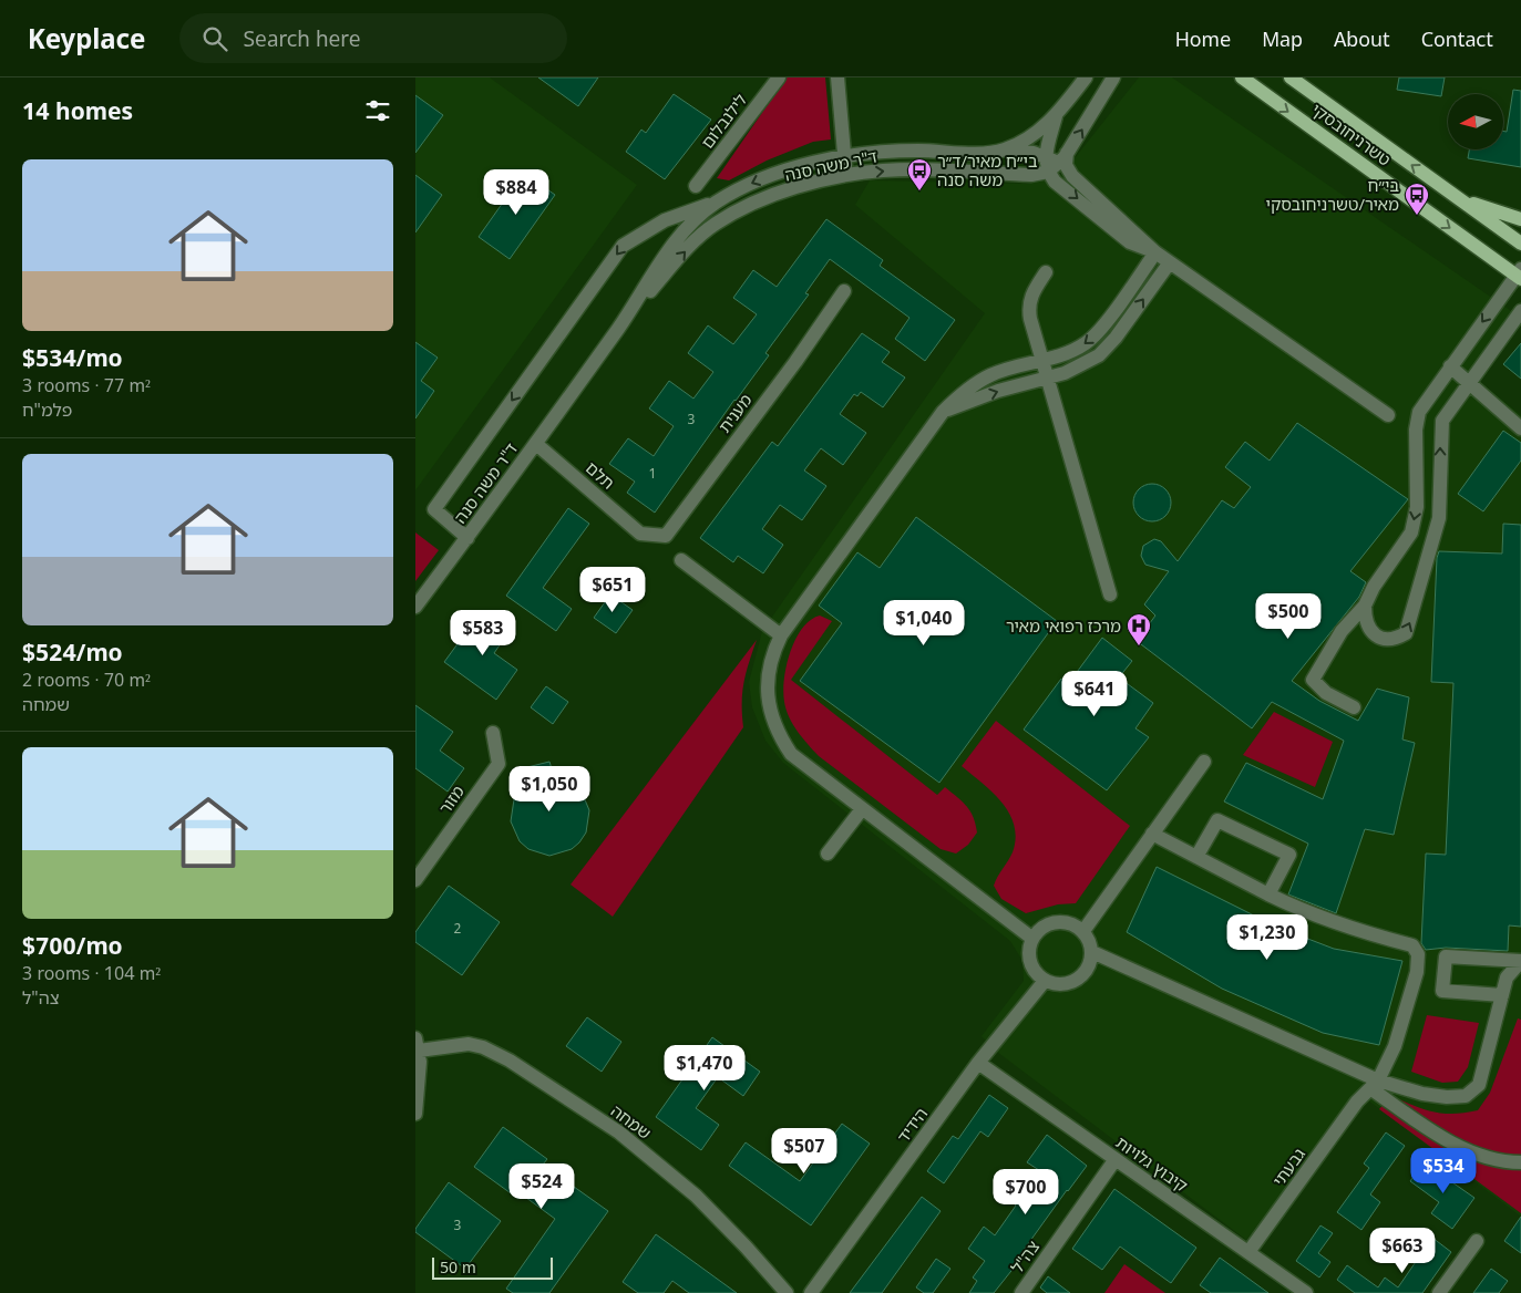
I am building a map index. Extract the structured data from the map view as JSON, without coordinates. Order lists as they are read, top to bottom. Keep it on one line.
{"streets":{"main road":["טשרניחובסקי"],"street":["לילנבלום","ד\"ר משה סנה","מענית","תלם","מזור","שמחה","הידיד","קיבוץ גלויות","גבעתי","צה\"ל"]},"crossings":[["ד\"ר משה סנה","תלם"],["מענית","תלם"],["הידיד","קיבוץ גלויות"],["קיבוץ גלויות","גבעתי"],["קיבוץ גלויות","צה\"ל"]],"places":{"bus stop":["בי״ח מאיר/ד״ר משה סנה","בי״ח מאיר/טשרניחובסקי"],"hospital":["מרכז רפואי מאיר"]},"house_numbers":["3","1","2","3"],"scale_bar":"50 m","north":"left","page":{"header":"Keyplace","search":"Search here","nav":["Home","Map","About","Contact"],"heading":"14 homes","list":[{"name":"$534/mo","note":"3 rooms · 77 m² · פלמ\"ח"},{"name":"$524/mo","note":"2 rooms · 70 m² · שמחה"},{"name":"$700/mo","note":"3 rooms · 104 m² · צה\"ל"}],"price":["$884","$651","$500","$1,040","$583","$641","$1,050","$1,230","$1,470","$507","$534","$524","$700","$663"],"scale":"50 m"}}
